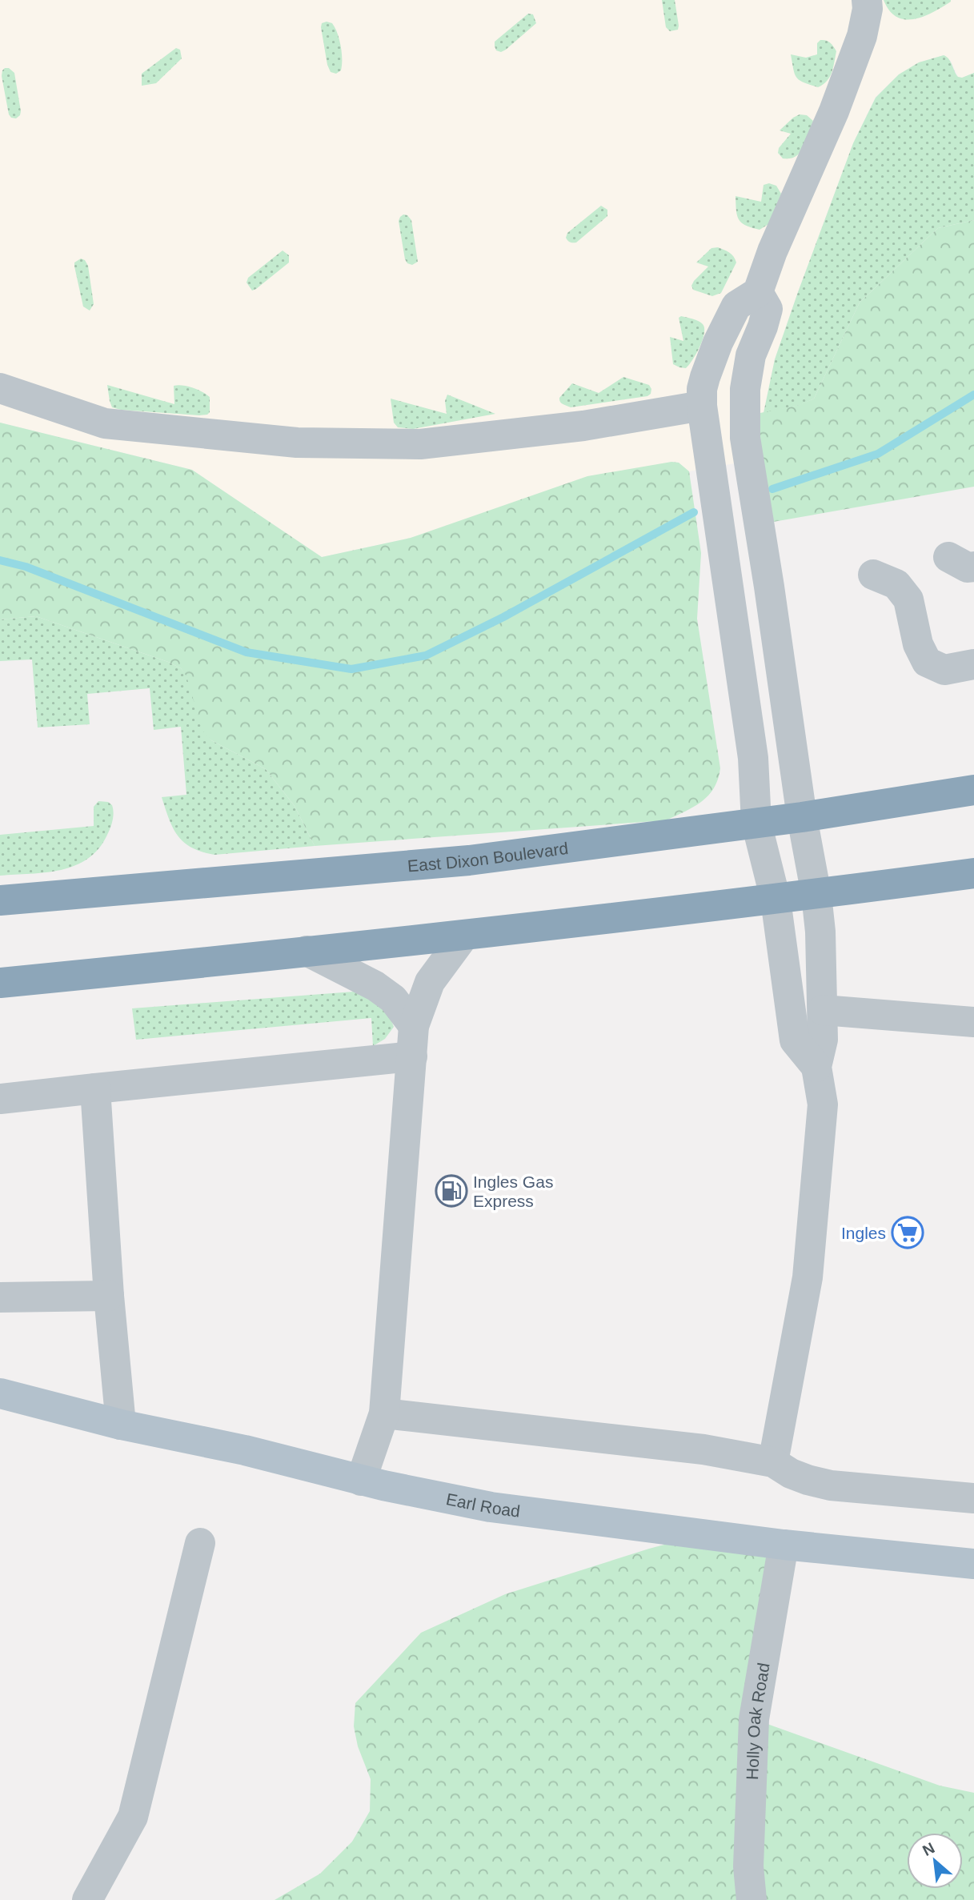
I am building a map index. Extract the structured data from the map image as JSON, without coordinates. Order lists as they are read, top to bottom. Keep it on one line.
{"streets":{"highway":["East Dixon Boulevard"],"main road":["Earl Road"],"street":["Holly Oak Road"]},"crossings":[["Earl Road","Holly Oak Road"]],"places":{"fuel station":["Ingles Gas Express"],"supermarket":["Ingles"]},"north":"top left"}
